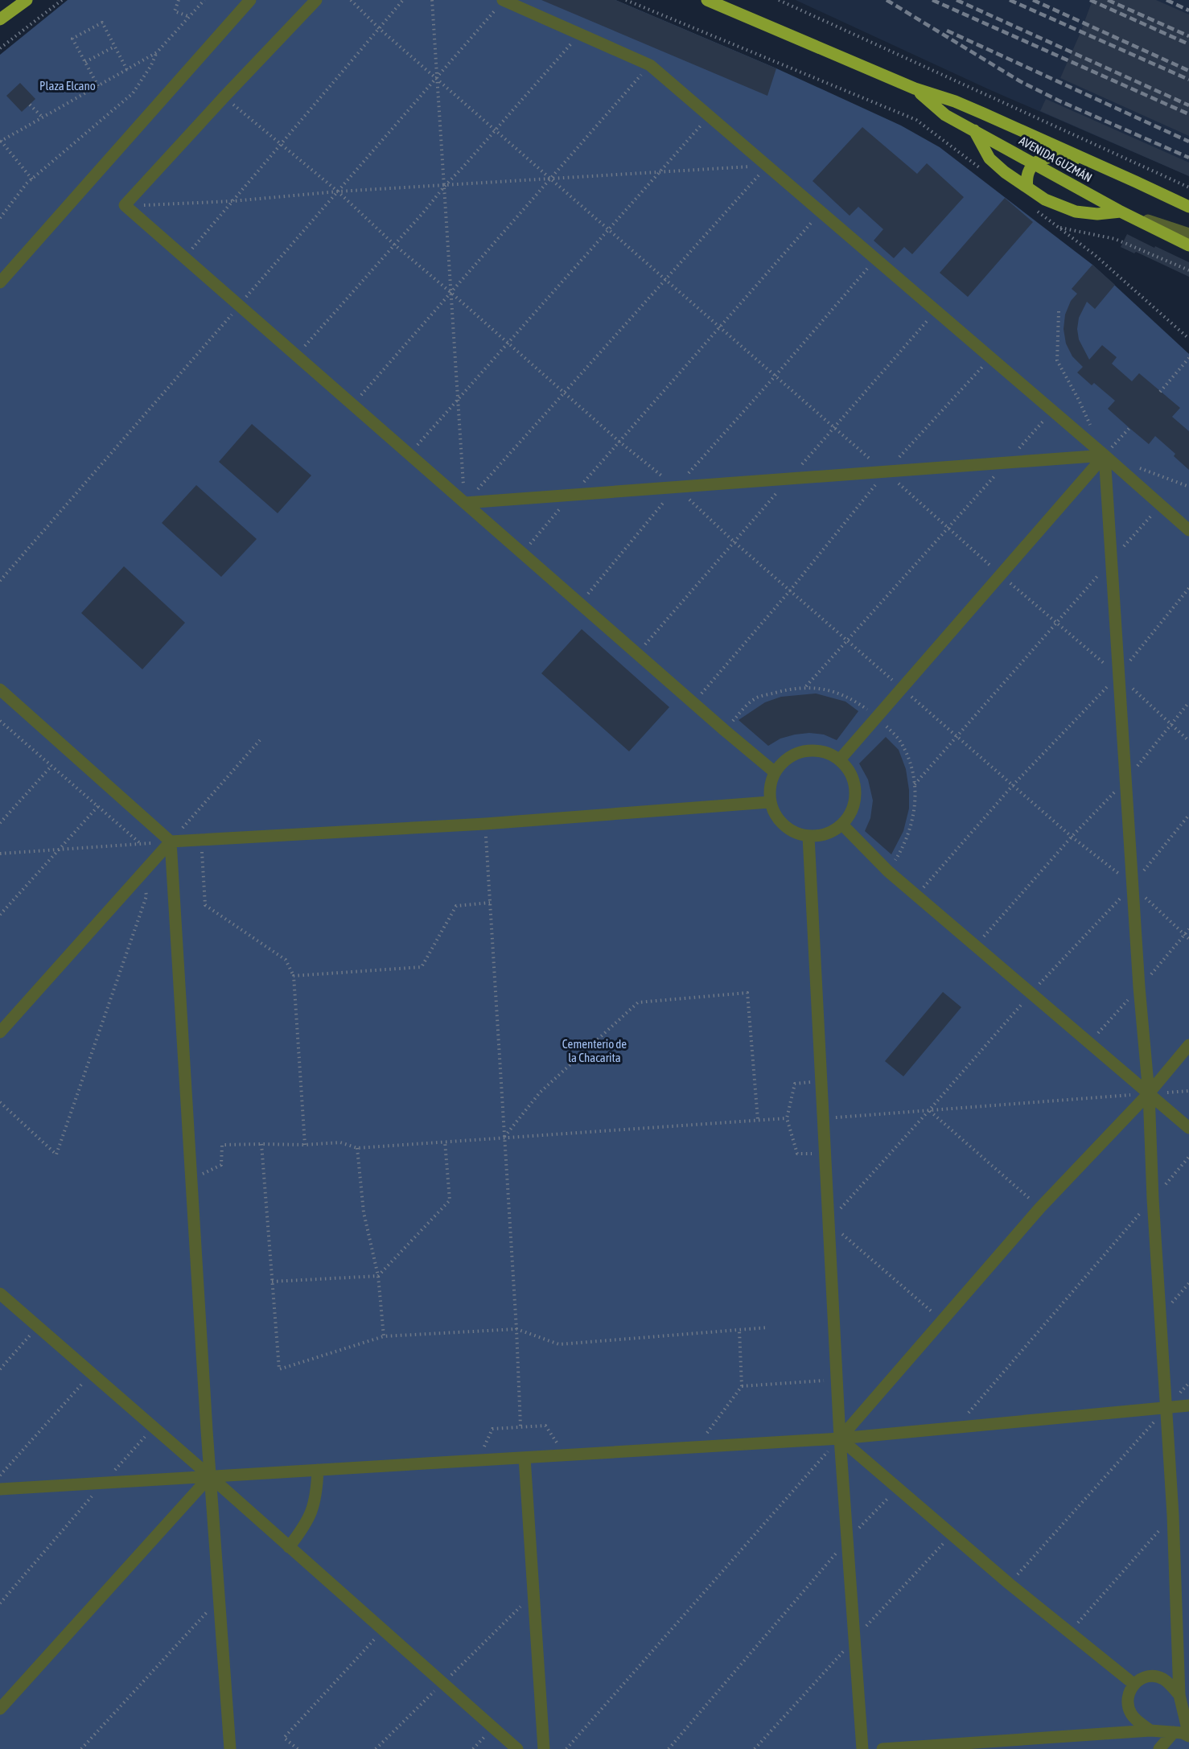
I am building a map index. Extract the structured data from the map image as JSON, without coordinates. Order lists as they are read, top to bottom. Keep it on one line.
{"streets":{"main road":["AVENIDA GUZMÁN"]},"parks":["Plaza Elcano","Cementerio de la Chacarita"]}
